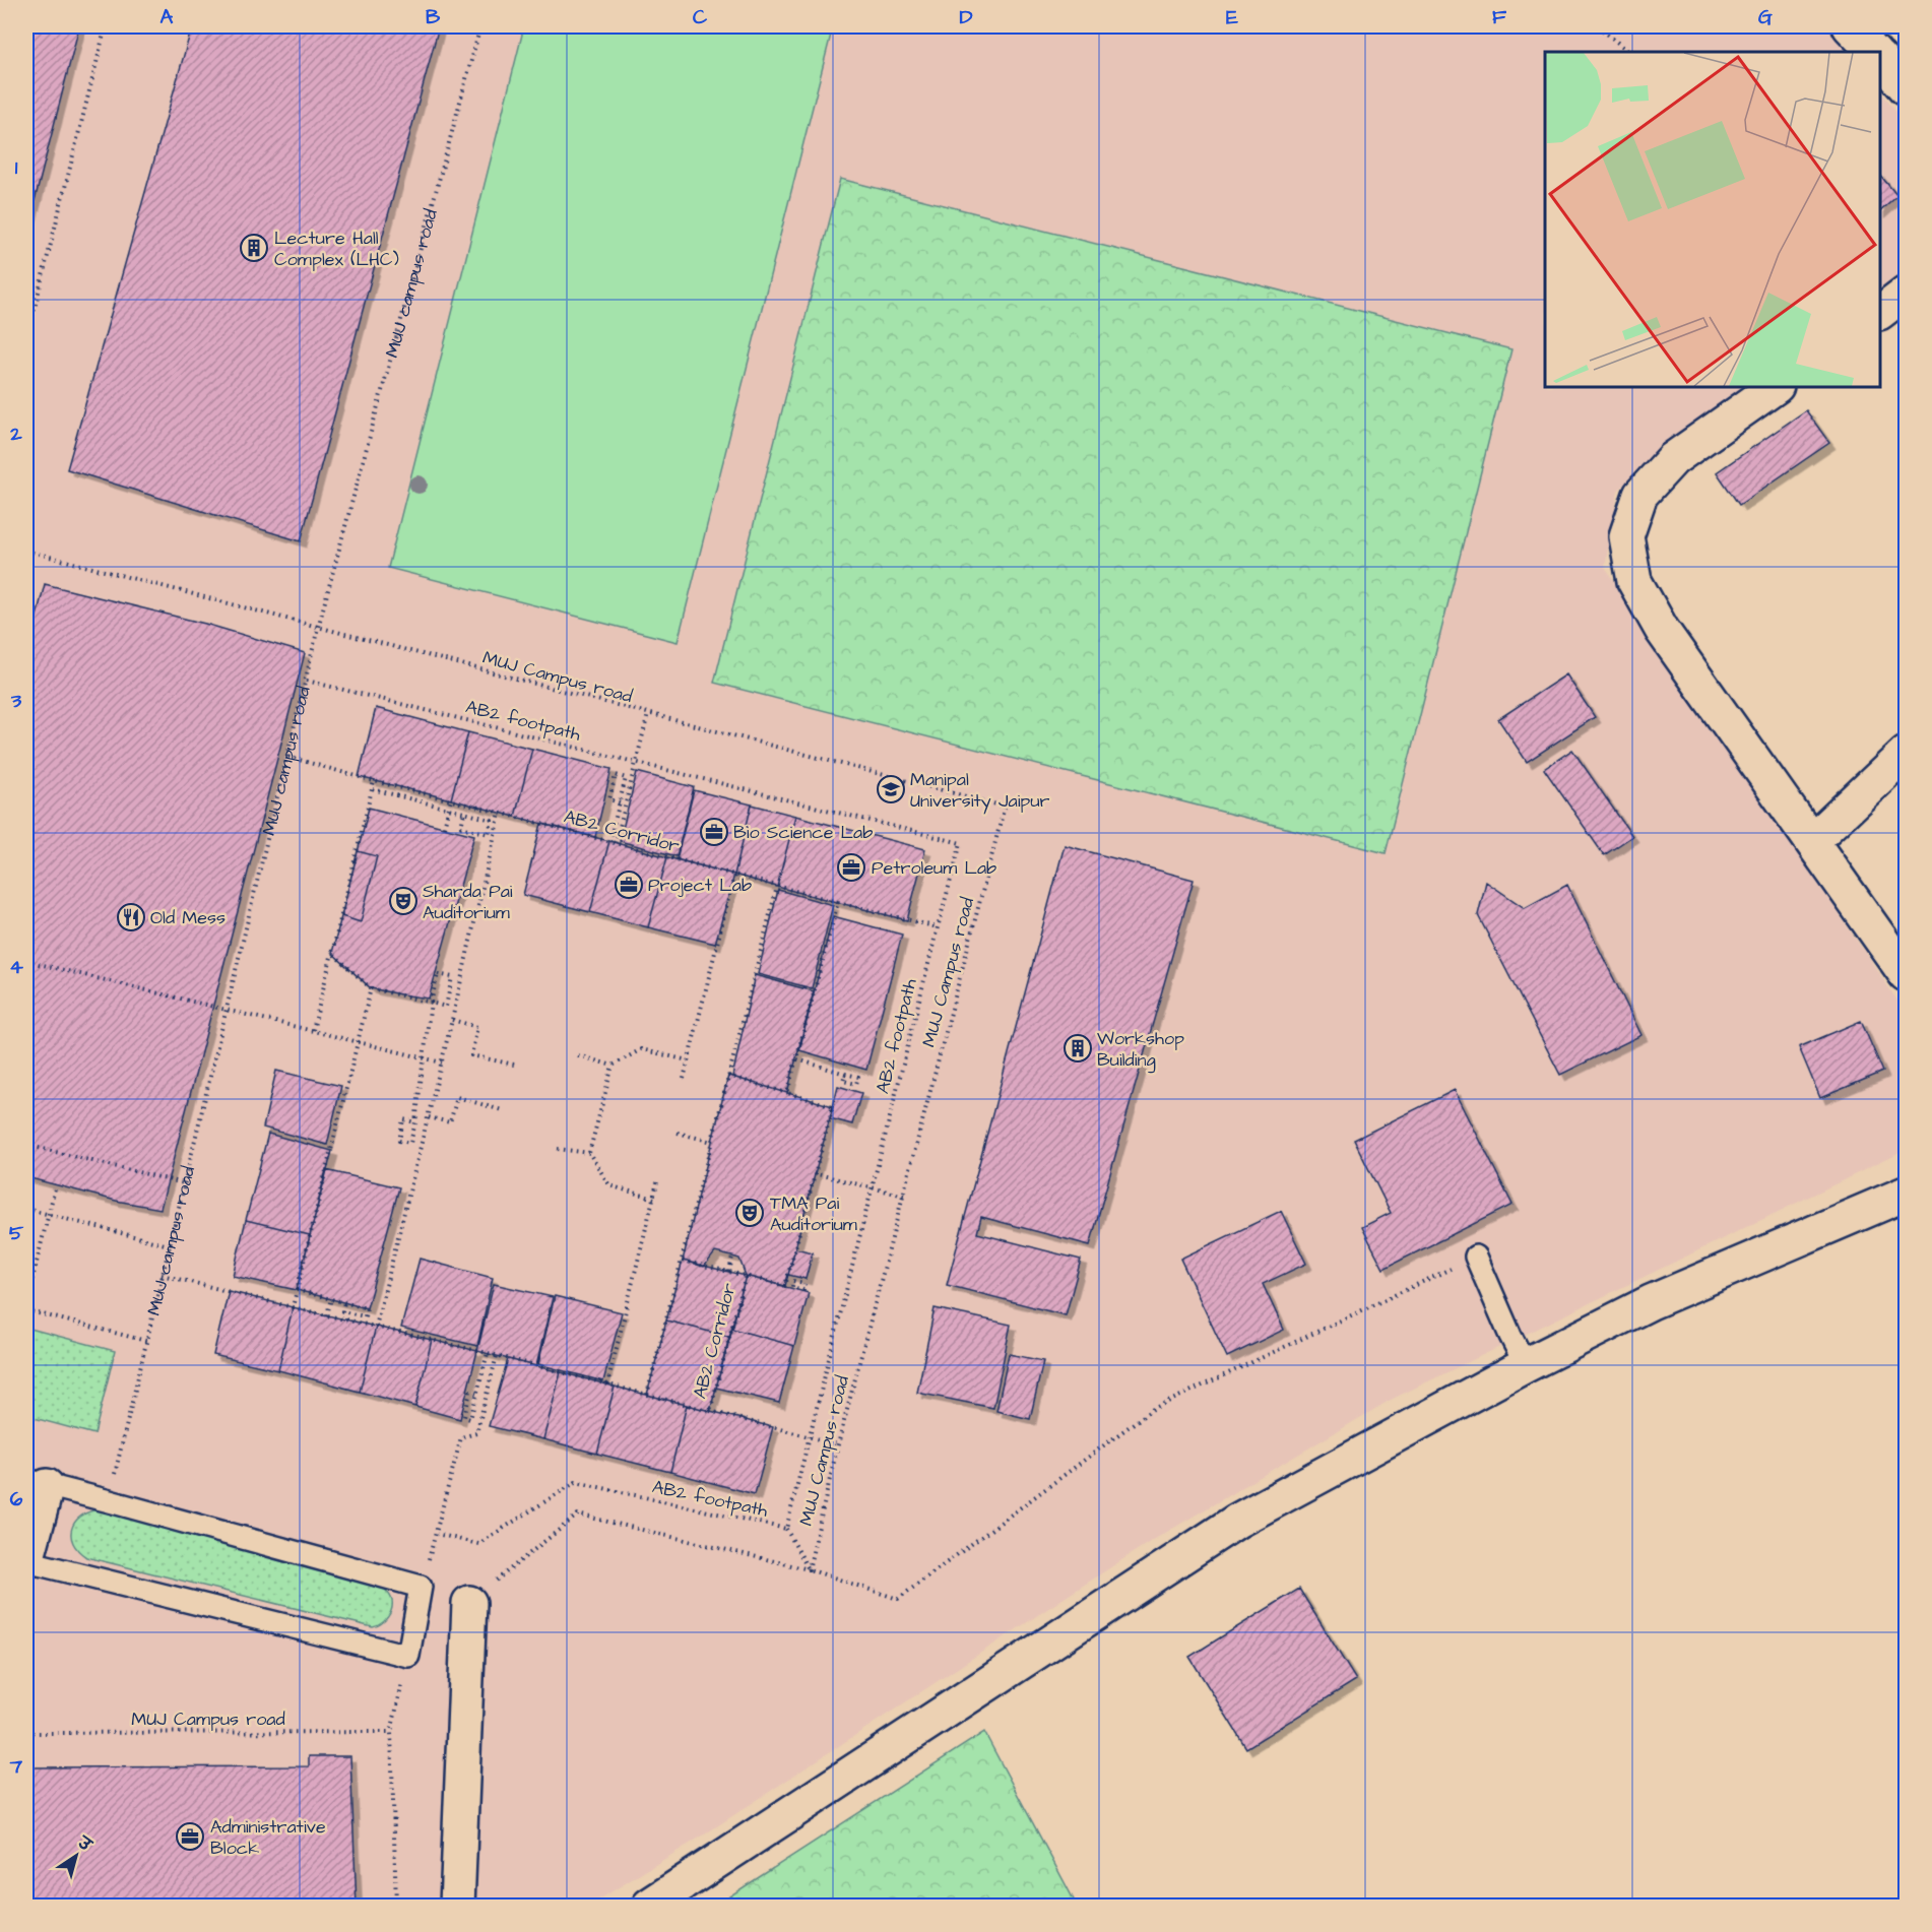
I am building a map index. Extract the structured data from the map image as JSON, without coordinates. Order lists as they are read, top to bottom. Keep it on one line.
{"streets":{"path":["MUJ campus road","MUJ Campus road","AB2 footpath","AB2 Corridor"]},"crossings":[["MUJ campus road","MUJ Campus road"],["MUJ campus road","AB2 footpath"],["MUJ campus road","AB2 Corridor"],["AB2 footpath","AB2 Corridor"]],"places":{"building":["Lecture Hall Complex (LHC)","Workshop Building"],"school or university":["Manipal University Jaipur"],"office":["Bio Science Lab","Petroleum Lab","Project Lab","Administrative Block"],"theatre":["Sharda Pai Auditorium","TMA Pai Auditorium"],"restaurant":["Old Mess"]},"north":"top right","grid":{"columns":["A","B","C","D","E","F","G"],"rows":["1","2","3","4","5","6","7"]}}
